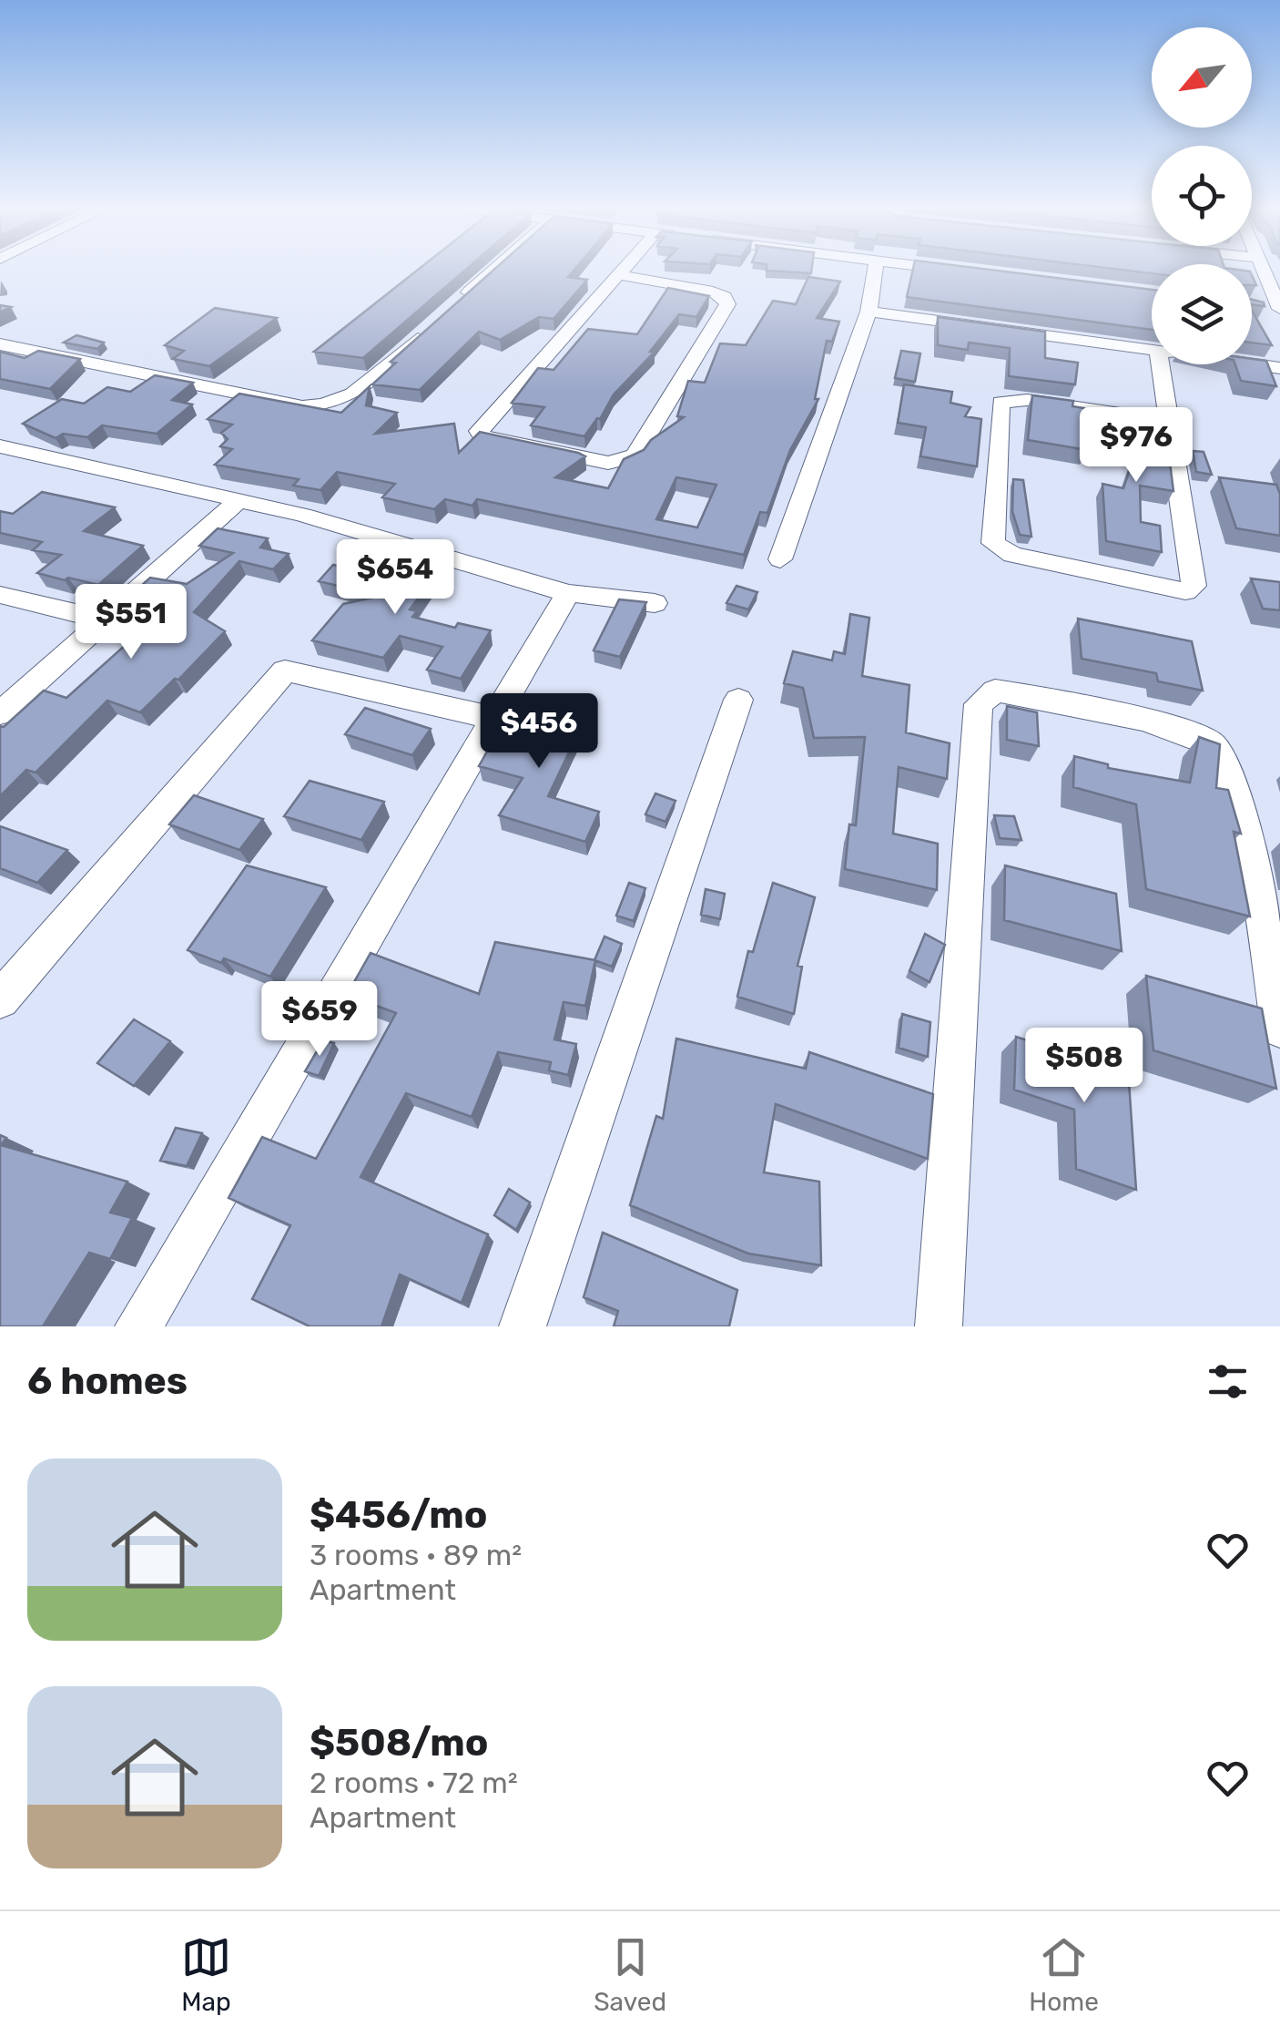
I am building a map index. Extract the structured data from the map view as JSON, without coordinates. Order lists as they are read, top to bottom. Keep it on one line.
{"north":"bottom left","page":{"price":["$976","$654","$551","$456","$659","$508"],"heading":"6 homes","list":[{"name":"$456/mo","note":"3 rooms · 89 m² · Apartment"},{"name":"$508/mo","note":"2 rooms · 72 m² · Apartment"}],"tabs":["Map","Saved","Home"]}}
